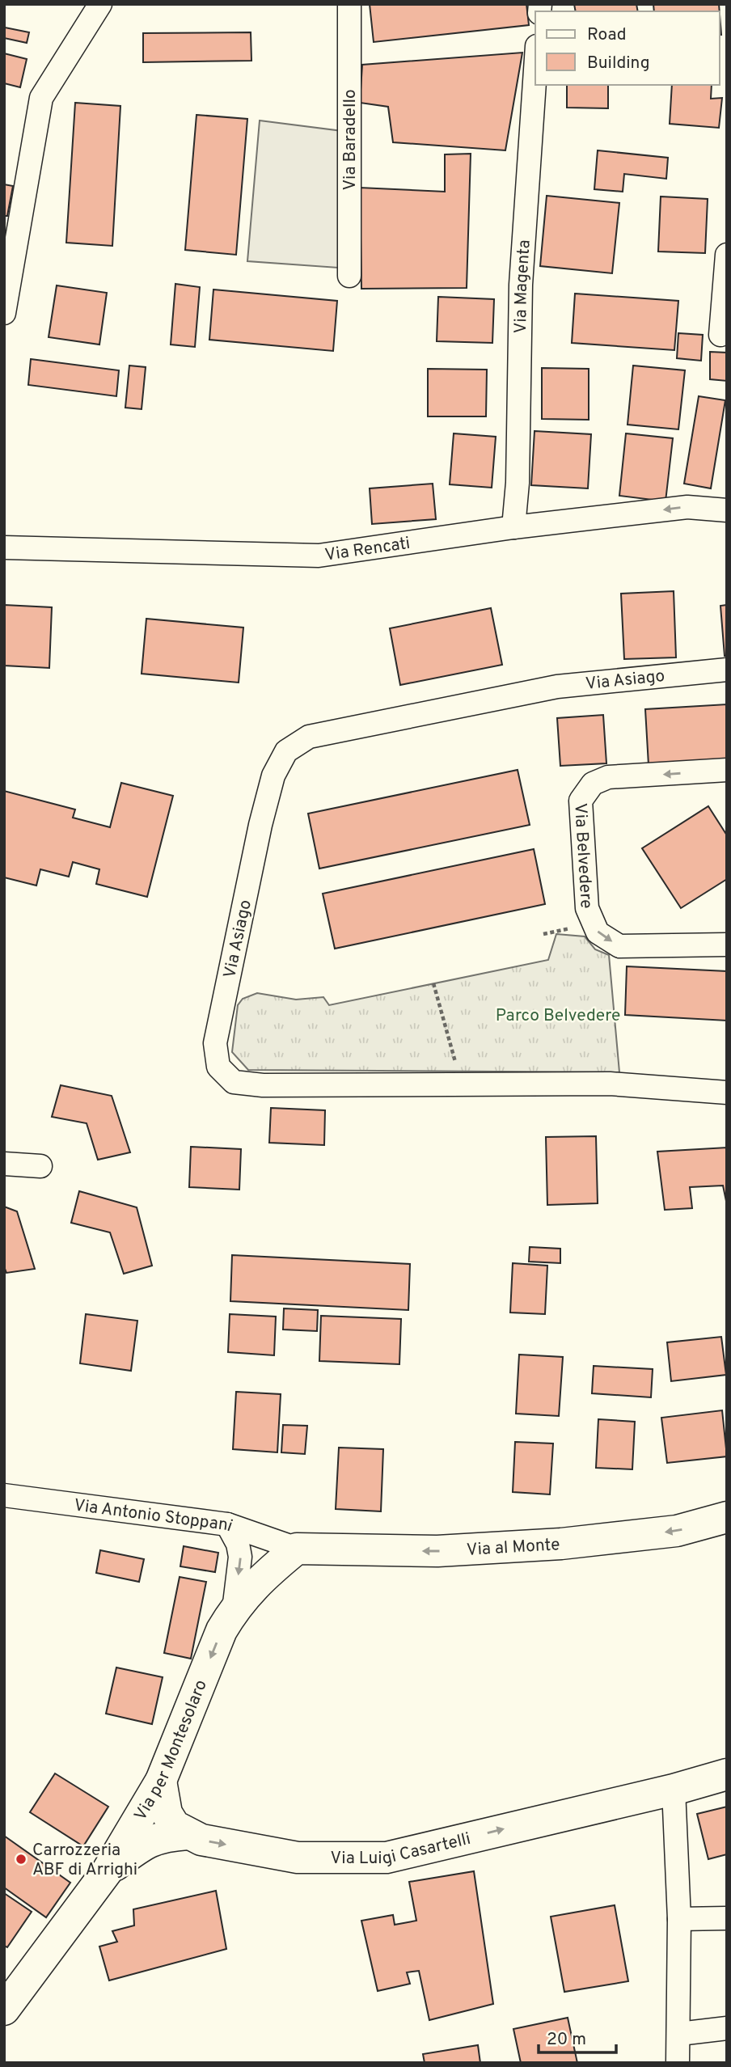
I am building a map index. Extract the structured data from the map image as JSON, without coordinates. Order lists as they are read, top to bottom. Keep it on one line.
{"streets":{"main road":["Via al Monte","Via per Montesolaro","Via Luigi Casartelli"],"street":["Via Baradello","Via Magenta","Via Rencati","Via Asiago","Via Belvedere","Via Antonio Stoppani"]},"crossings":[["Via Magenta","Via Rencati"],["Via Antonio Stoppani","Via al Monte"],["Via Antonio Stoppani","Via per Montesolaro"],["Via al Monte","Via per Montesolaro"],["Via per Montesolaro","Via Luigi Casartelli"]],"one_way":["Via al Monte","Via Luigi Casartelli"],"parks":["Parco Belvedere"],"places":["Carrozzeria ABF di Arrighi"],"legend":["Road","Building"],"scale_bar":"20 m"}
